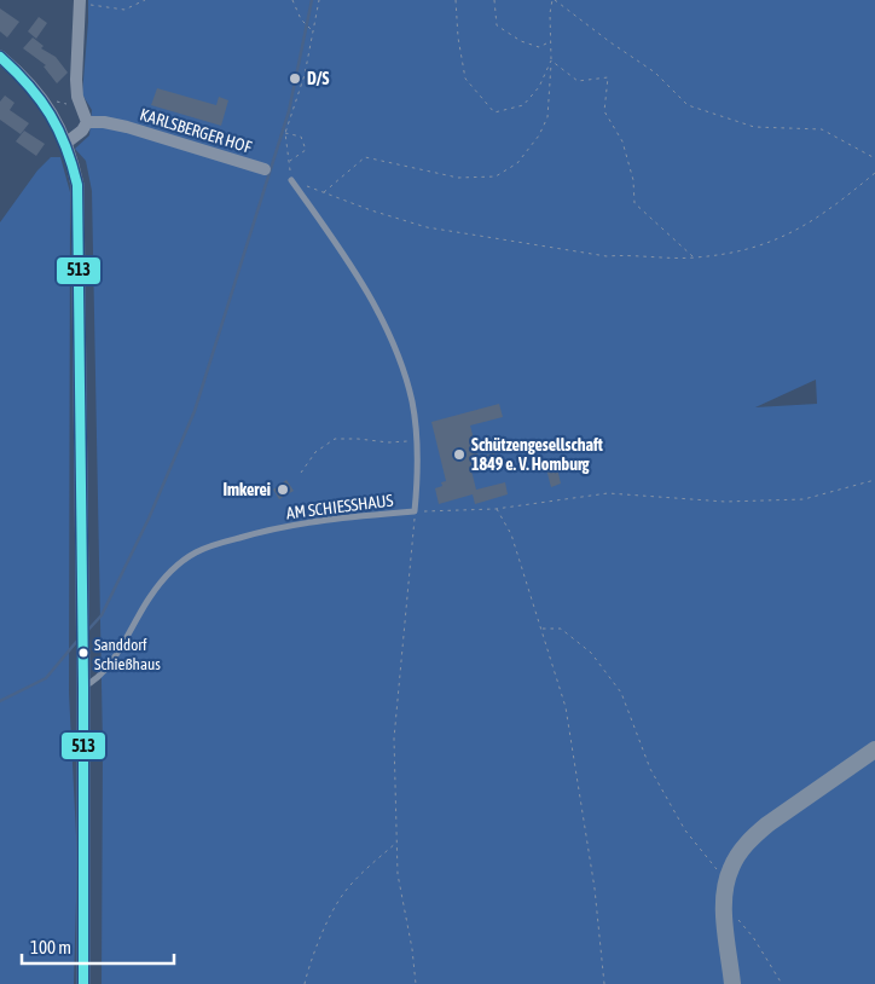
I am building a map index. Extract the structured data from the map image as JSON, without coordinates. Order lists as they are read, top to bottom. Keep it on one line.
{"streets":{"street":["KARLSBERGER HOF"],"lane":["AM SCHIESSHAUS"]},"places":["D/S","Schützengesellschaft 1849 e. V. Homburg","Imkerei","Sanddorf Schießhaus"],"lines":["transit line 513"],"scale_bar":"100 m"}
